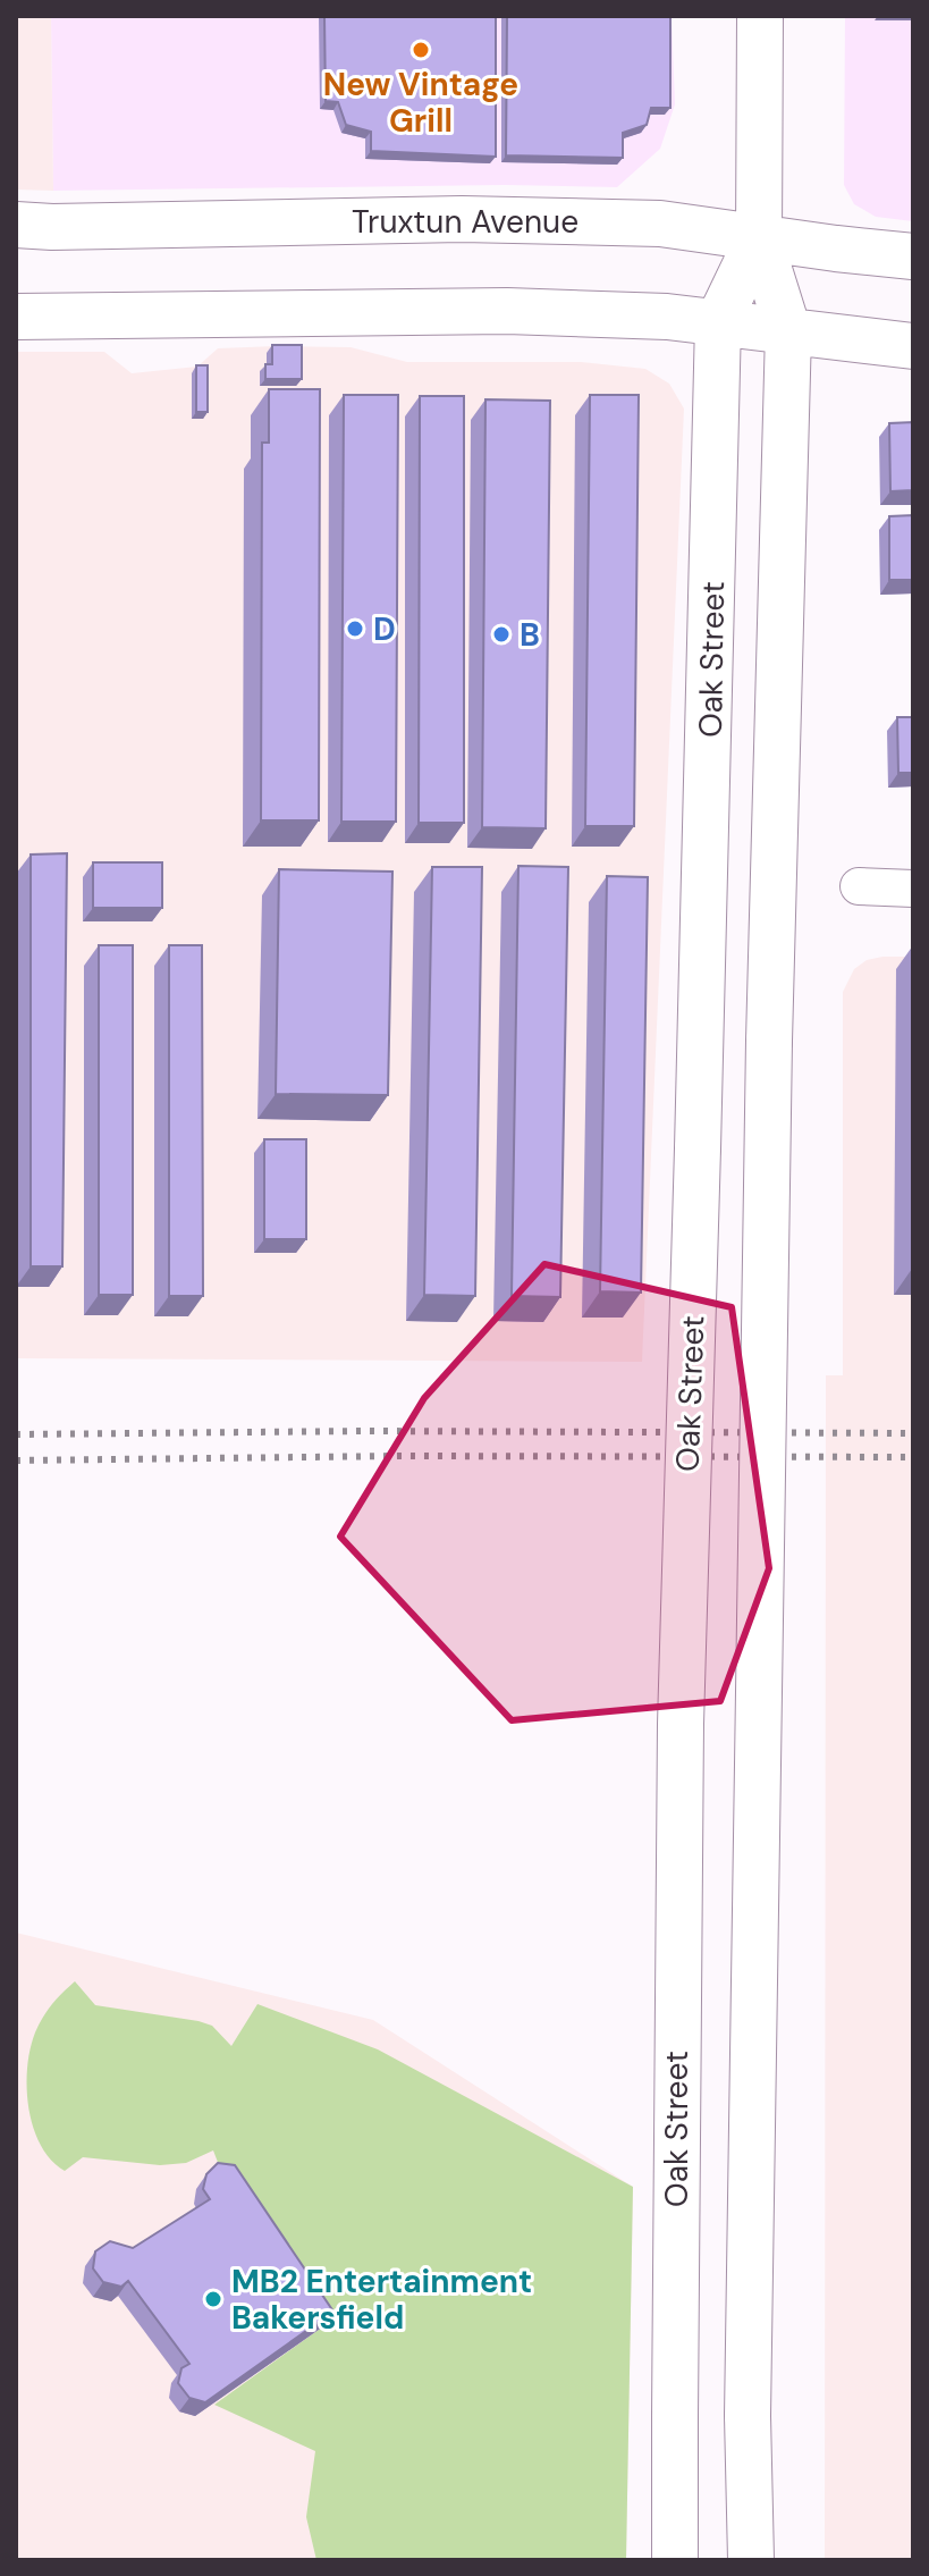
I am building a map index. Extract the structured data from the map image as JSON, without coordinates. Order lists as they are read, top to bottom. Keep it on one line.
{"streets":{"main road":["Truxtun Avenue","Oak Street"]},"crossings":[["Truxtun Avenue","Oak Street"]],"places":["New Vintage Grill","D","B","MB2 Entertainment Bakersfield"]}
